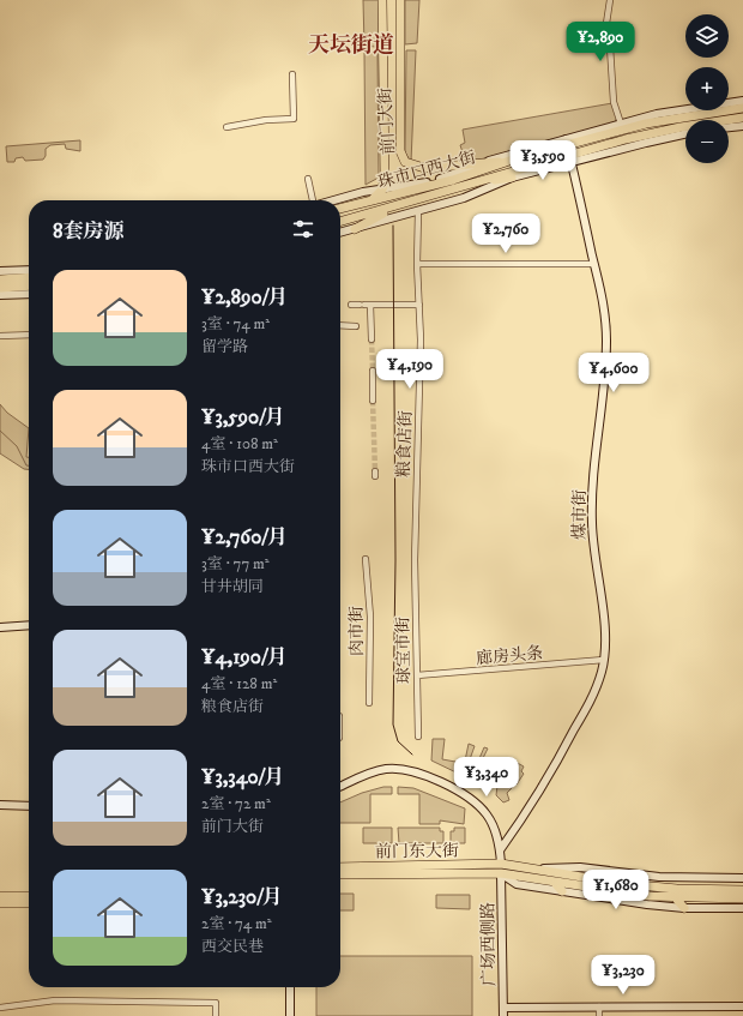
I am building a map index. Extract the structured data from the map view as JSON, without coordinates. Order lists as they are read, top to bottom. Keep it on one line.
{"streets":{"main road":["前门大街","珠市口西大街","前门东大街"],"street":["粮食店街","煤市街","肉市街","球宝市街","廊房头条","广场西侧路"]},"crossings":[["前门大街","珠市口西大街"],["珠市口西大街","粮食店街"],["珠市口西大街","煤市街"],["粮食店街","球宝市街"],["煤市街","廊房头条"],["煤市街","广场西侧路"],["球宝市街","廊房头条"],["前门东大街","广场西侧路"]],"districts":["天坛街道"],"page":{"map_buttons":["+","−"],"price":["¥2,890","¥3,590","¥2,760","¥4,190","¥4,600","¥3,340","¥1,680","¥3,230"],"heading":"8套房源","list":[{"name":"¥2,890/月","note":"3室 · 74 m² · 留学路"},{"name":"¥3,590/月","note":"4室 · 108 m² · 珠市口西大街"},{"name":"¥2,760/月","note":"3室 · 77 m² · 甘井胡同"},{"name":"¥4,190/月","note":"4室 · 128 m² · 粮食店街"},{"name":"¥3,340/月","note":"2室 · 72 m² · 前门大街"},{"name":"¥3,230/月","note":"2室 · 74 m² · 西交民巷"}]}}
